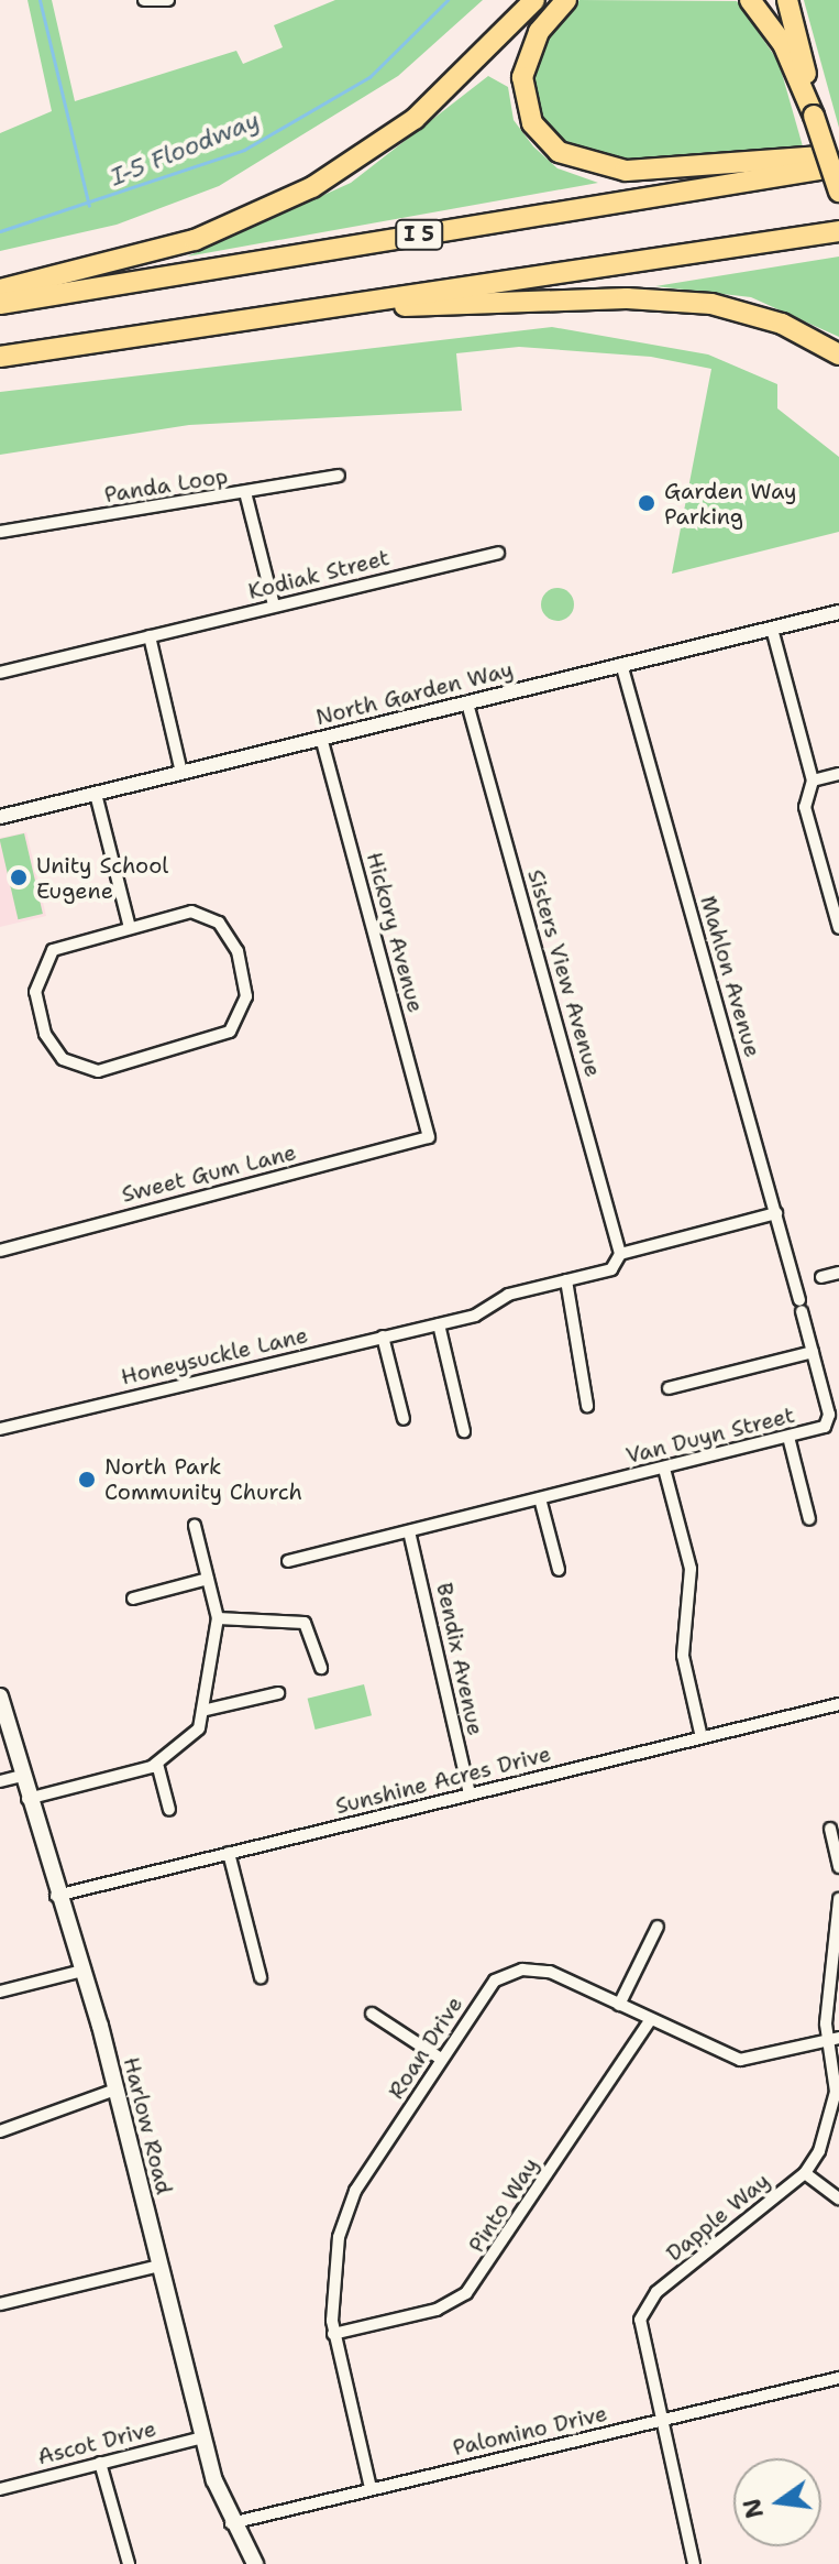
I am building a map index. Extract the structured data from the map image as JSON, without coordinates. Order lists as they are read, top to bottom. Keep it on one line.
{"streets":{"highway":["I 5"],"main road":["Harlow Road"],"street":["Panda Loop","Kodiak Street","North Garden Way","Hickory Avenue","Sisters View Avenue","Mahlon Avenue","Sweet Gum Lane","Honeysuckle Lane","Van Duyn Street","Bendix Avenue","Sunshine Acres Drive","Roan Drive","Pinto Way","Dapple Way","Palomino Drive","Ascot Drive"]},"crossings":[["North Garden Way","Hickory Avenue"],["North Garden Way","Sisters View Avenue"],["North Garden Way","Mahlon Avenue"],["Hickory Avenue","Sweet Gum Lane"],["Sisters View Avenue","Honeysuckle Lane"],["Mahlon Avenue","Honeysuckle Lane"],["Mahlon Avenue","Van Duyn Street"],["Van Duyn Street","Bendix Avenue"],["Bendix Avenue","Sunshine Acres Drive"],["Sunshine Acres Drive","Harlow Road"],["Roan Drive","Pinto Way"],["Roan Drive","Dapple Way"],["Roan Drive","Palomino Drive"],["Harlow Road","Palomino Drive"],["Harlow Road","Ascot Drive"],["Dapple Way","Palomino Drive"]],"water":["I-5 Floodway"],"places":["Garden Way Parking","Unity School Eugene","North Park Community Church"],"north":"left"}
